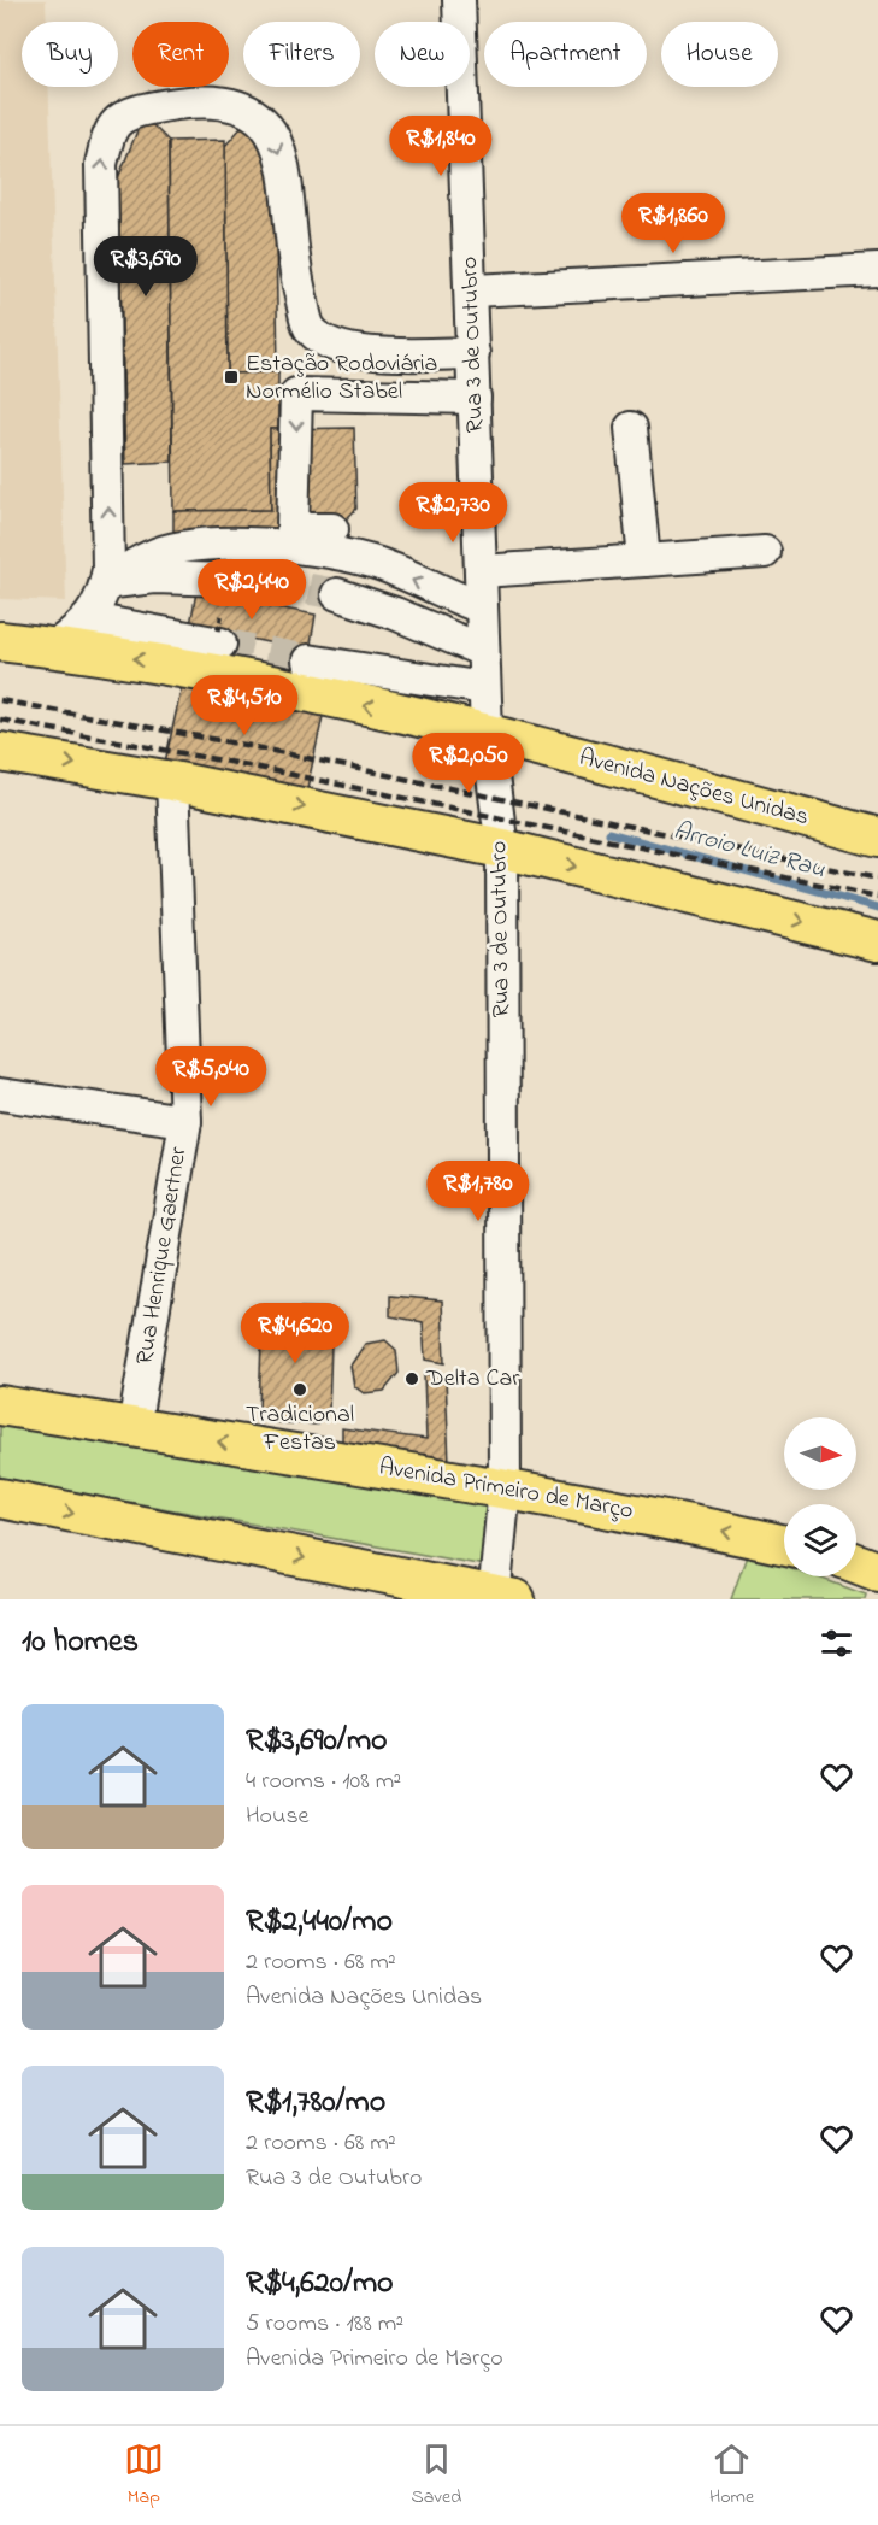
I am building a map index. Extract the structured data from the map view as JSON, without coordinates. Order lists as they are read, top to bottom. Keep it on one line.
{"streets":{"main road":["Avenida Nações Unidas","Avenida Primeiro de Março"],"street":["Rua 3 de Outubro","Rua Henrique Gaertner"]},"crossings":[["Rua 3 de Outubro","Avenida Nações Unidas"],["Rua 3 de Outubro","Avenida Primeiro de Março"],["Rua Henrique Gaertner","Avenida Primeiro de Março"]],"water":["Arroio Luiz Rau"],"places":{"transit":["Estação Rodoviária Normélio Stabel"],"other":["Delta Car","Tradicional Festas"]},"north":"right","page":{"chip":["Buy","Rent","Filters","New","Apartment","House"],"price":["R$1,840","R$1,860","R$3,690","R$2,730","R$2,440","R$4,510","R$2,050","R$5,040","R$1,780","R$4,620"],"heading":"10 homes","list":[{"name":"R$3,690/mo","note":"4 rooms · 108 m² · House"},{"name":"R$2,440/mo","note":"2 rooms · 68 m² · Avenida Nações Unidas"},{"name":"R$1,780/mo","note":"2 rooms · 68 m² · Rua 3 de Outubro"},{"name":"R$4,620/mo","note":"5 rooms · 188 m² · Avenida Primeiro de Março"}],"tabs":["Map","Saved","Home"]}}
